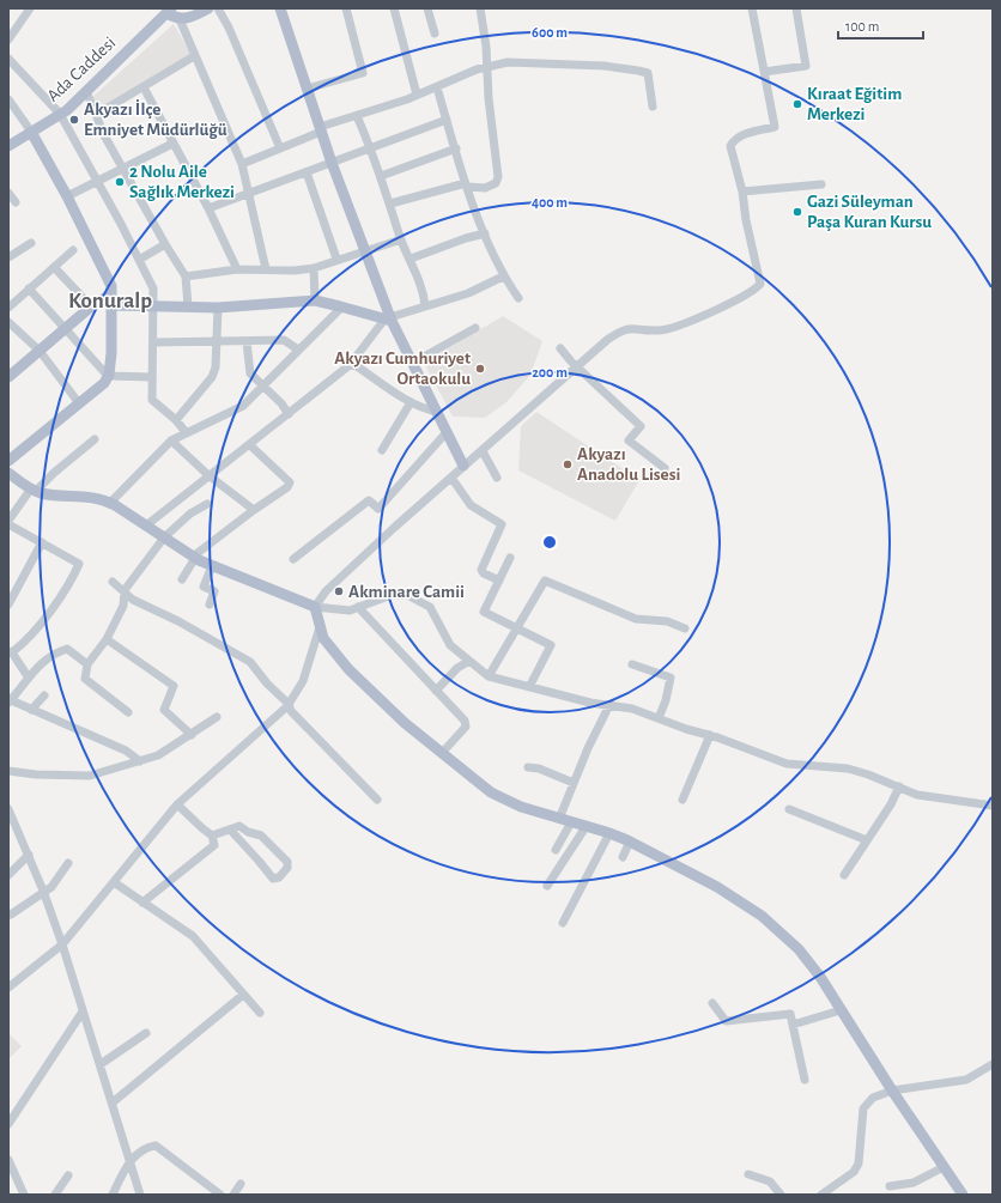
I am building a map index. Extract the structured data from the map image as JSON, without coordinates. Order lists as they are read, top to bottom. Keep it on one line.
{"streets":{"main road":["Ada Caddesi"]},"districts":["Konuralp"],"places":["Kıraat Eğitim Merkezi","Akyazı İlçe Emniyet Müdürlüğü","2 Nolu Aile Sağlık Merkezi","Gazi Süleyman Paşa Kuran Kursu","Akyazı Cumhuriyet Ortaokulu","Akyazı Anadolu Lisesi","Akminare Camii"],"scale_bar":"100 m","rings":["600 m","400 m","200 m"]}
